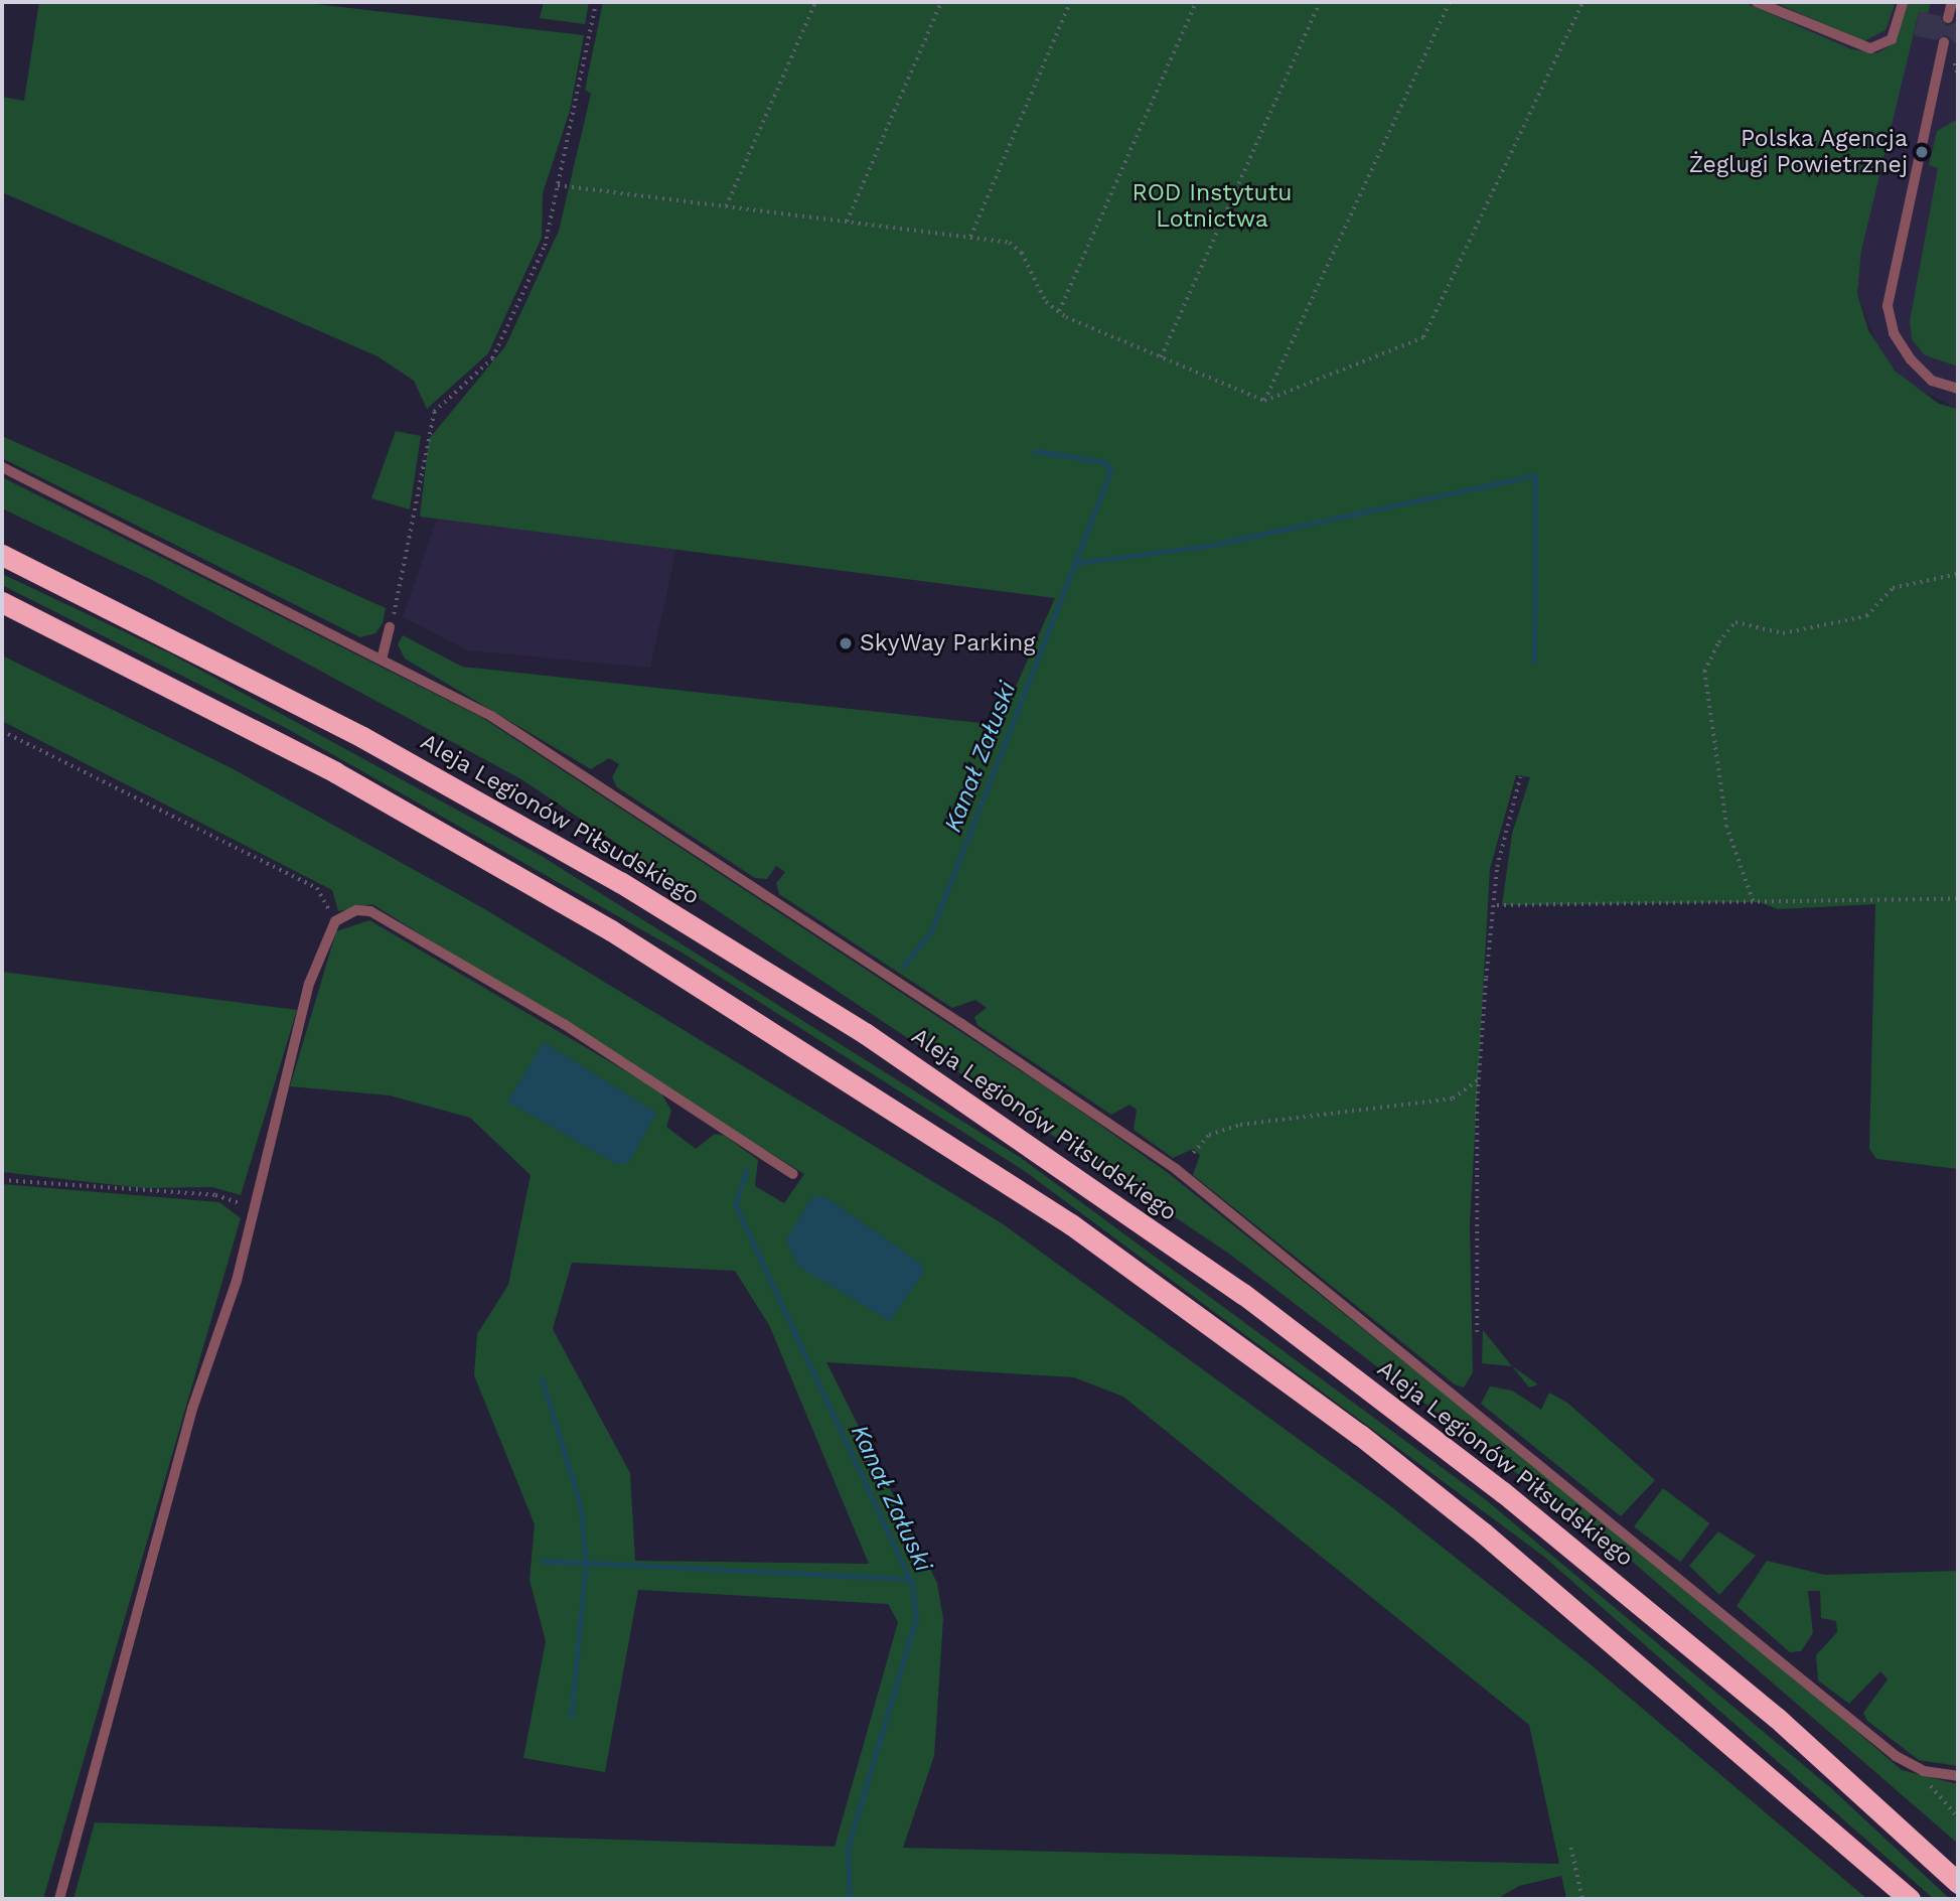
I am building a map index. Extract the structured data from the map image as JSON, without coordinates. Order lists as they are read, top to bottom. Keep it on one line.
{"streets":{"highway":["Aleja Legionów Piłsudskiego"]},"water":["Kanał Załuski"],"parks":["ROD Instytutu Lotnictwa"],"places":["Polska Agencja Żeglugi Powietrznej","SkyWay Parking"]}
